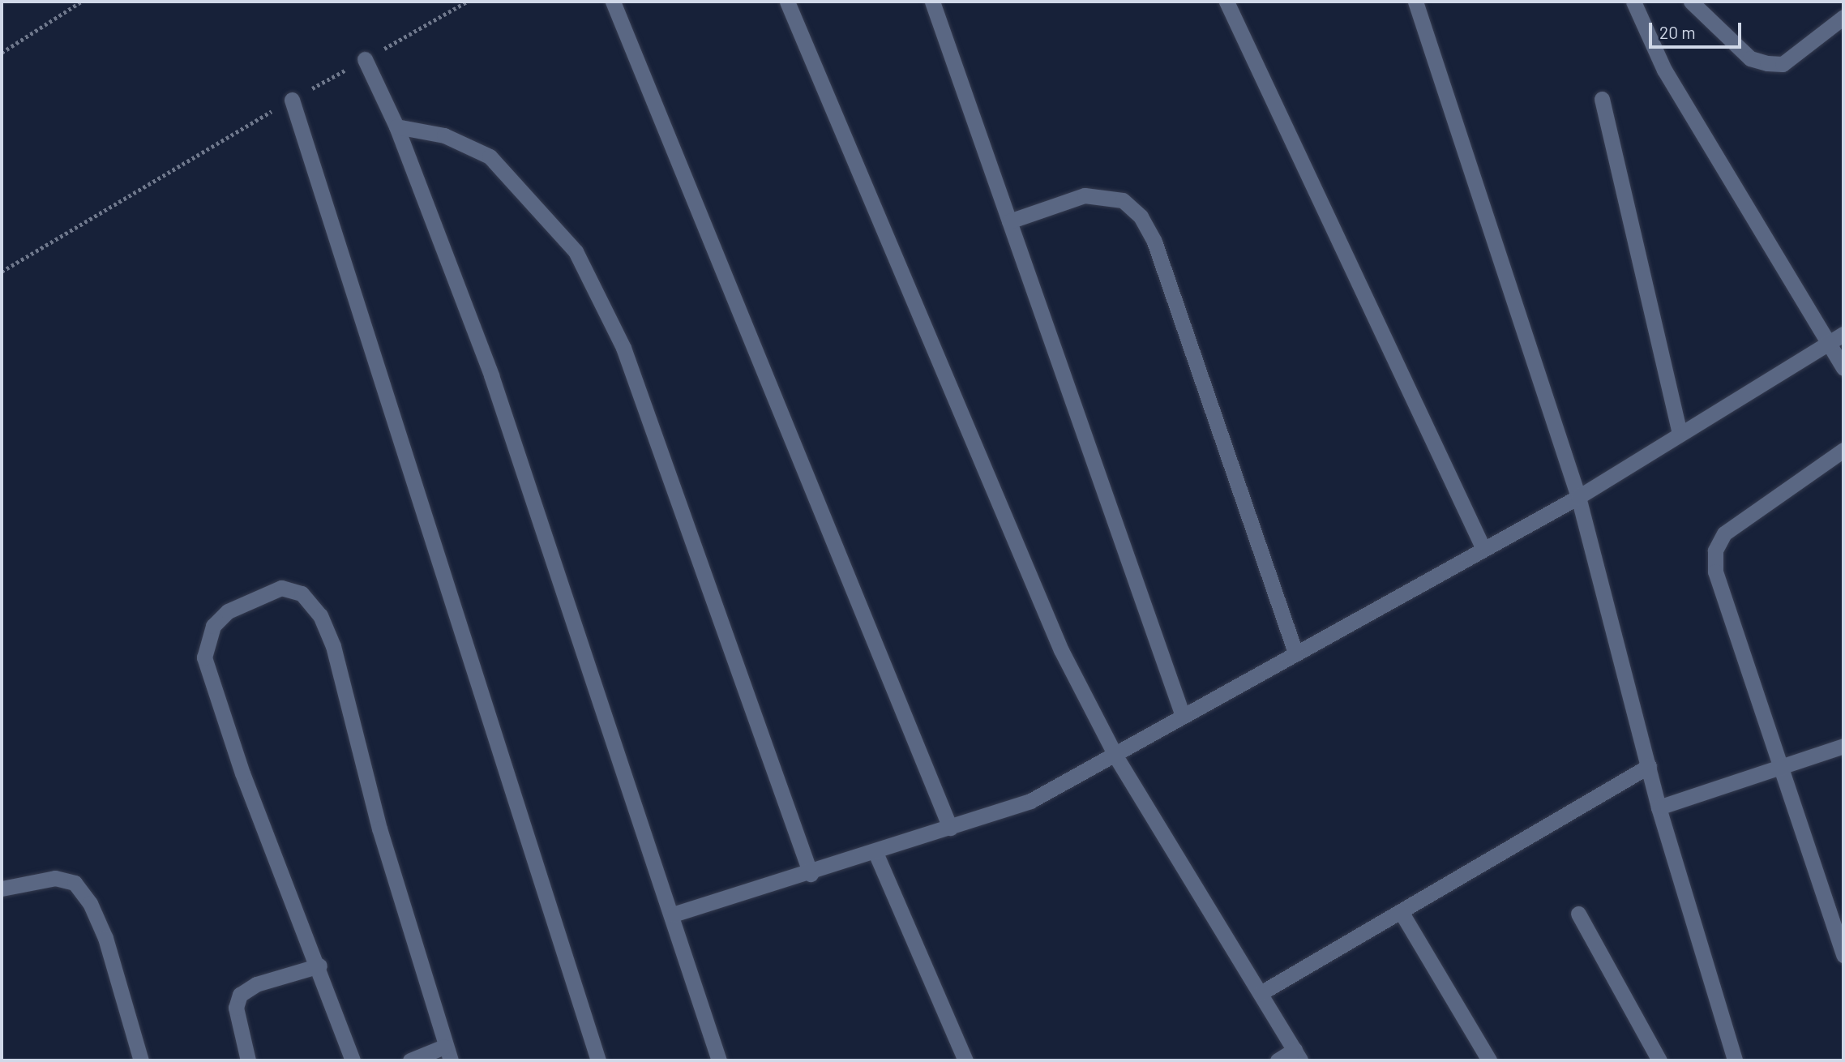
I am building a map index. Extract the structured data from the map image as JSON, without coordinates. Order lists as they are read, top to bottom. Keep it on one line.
{"scale_bar":"20 m"}
